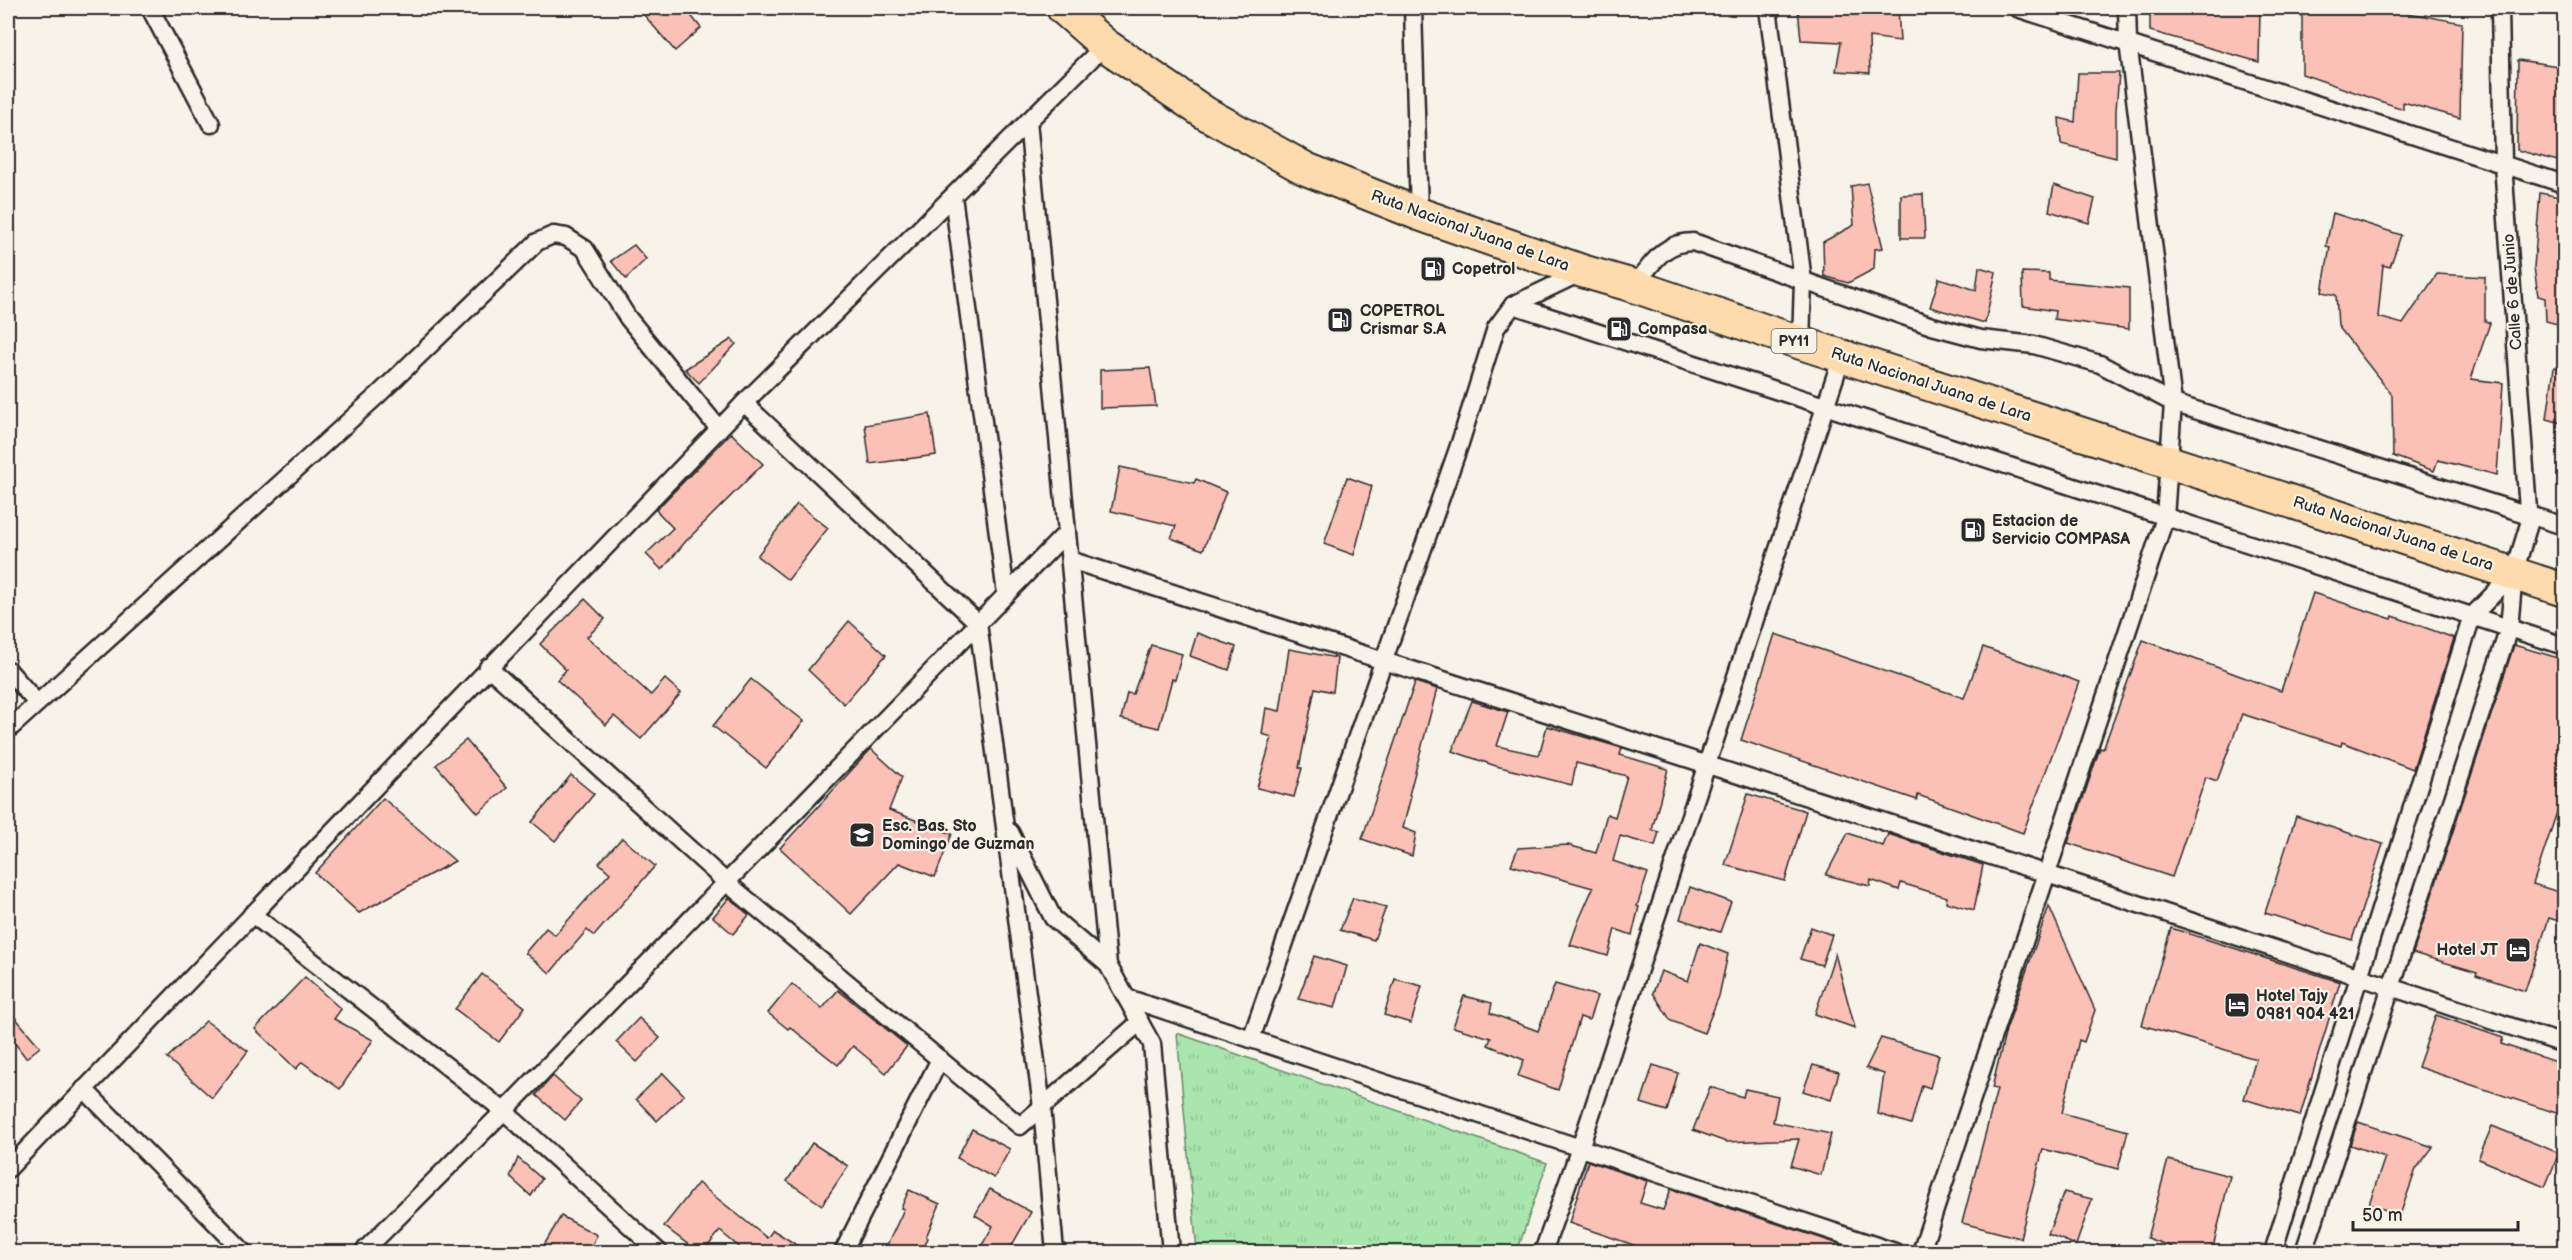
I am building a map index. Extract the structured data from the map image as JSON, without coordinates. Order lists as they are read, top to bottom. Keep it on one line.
{"streets":{"highway":["Ruta Nacional Juana de Lara","PY11"],"street":["Calle 6 de Junio"]},"crossings":[["Ruta Nacional Juana de Lara","Calle 6 de Junio"]],"places":{"fuel station":["Copetrol","COPETROL Crismar S.A","Compasa","Estacion de Servicio COMPASA"],"school or university":["Esc. Bas. Sto Domingo de Guzman"],"hotel":["Hotel JT","Hotel Tajy 0981 904 421"]},"scale_bar":"50 m"}
